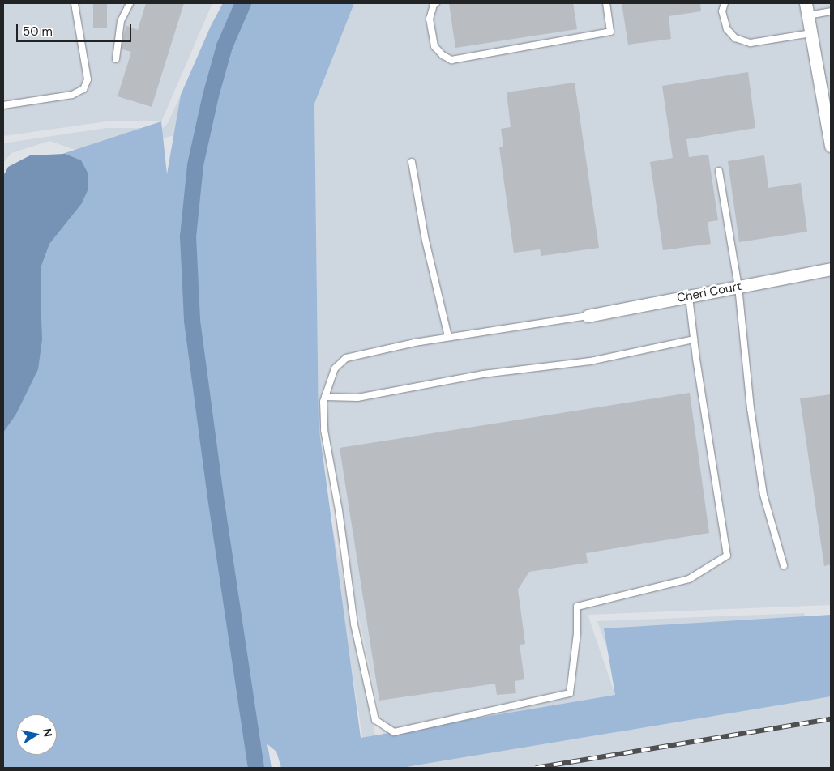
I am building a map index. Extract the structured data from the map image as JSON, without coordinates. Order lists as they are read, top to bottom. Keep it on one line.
{"streets":{"street":["Cheri Court"]},"scale_bar":"50 m","north":"right"}
